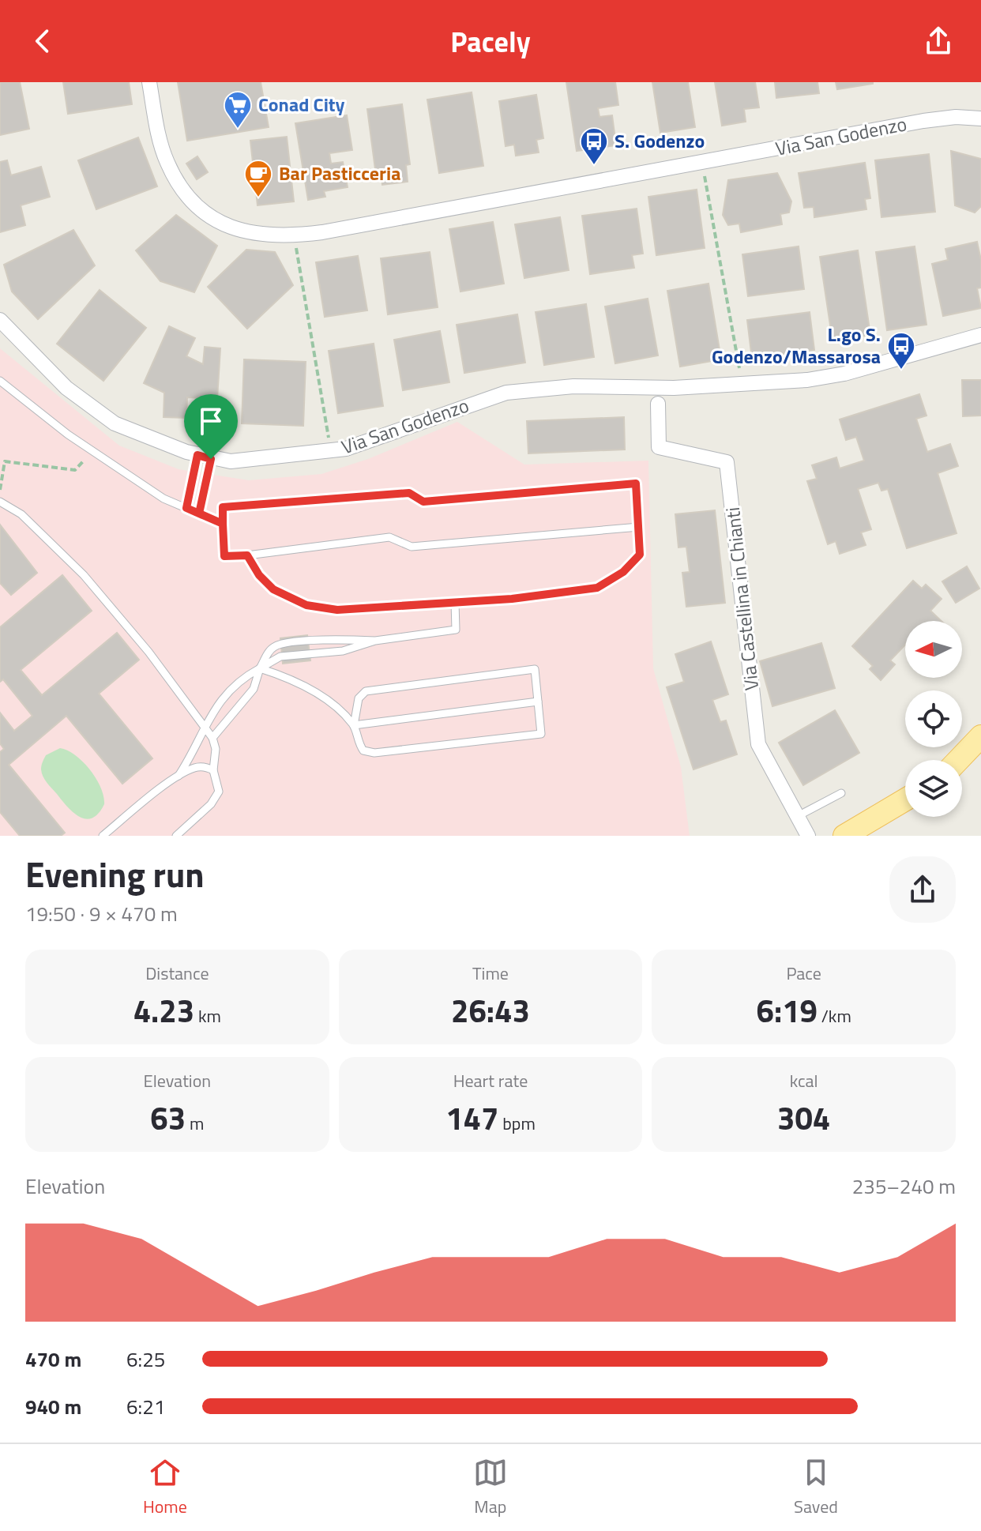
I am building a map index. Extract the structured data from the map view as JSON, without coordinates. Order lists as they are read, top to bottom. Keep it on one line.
{"streets":{"street":["Via San Godenzo","Via Castellina in Chianti"]},"places":{"supermarket":["Conad City"],"bus stop":["S. Godenzo","L.go S. Godenzo/Massarosa"],"cafe":["Bar Pasticceria"]},"north":"left","page":{"header":"Pacely","heading":["Evening run","19:50 · 9 × 470 m"],"stats":[["Distance","4.23 km"],["Time","26:43"],["Pace","6:19 /km"],["Elevation","63 m"],["Heart rate","147 bpm"],["kcal","304"]],"chart":["Elevation","235–240 m"],"list":[{"name":"470 m","note":"6:25"},{"name":"940 m","note":"6:21"}],"tabs":["Home","Map","Saved"]}}
